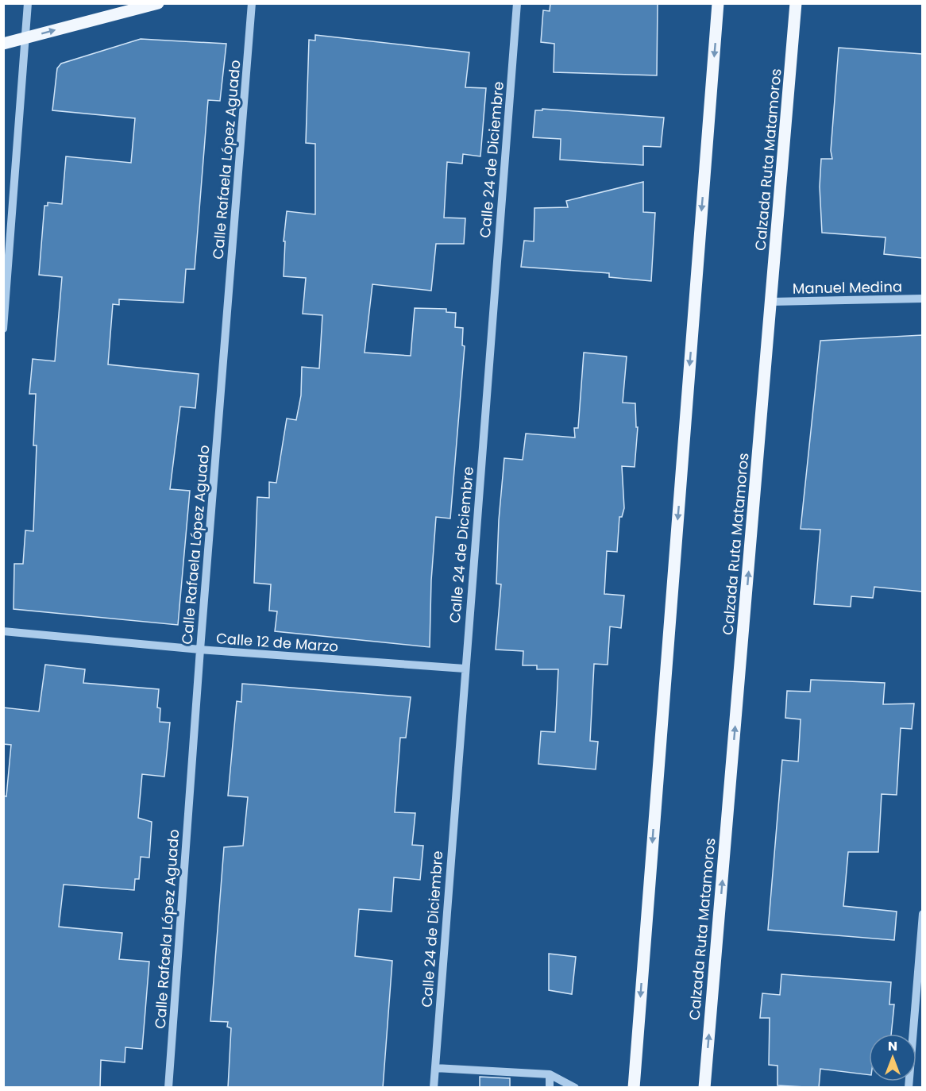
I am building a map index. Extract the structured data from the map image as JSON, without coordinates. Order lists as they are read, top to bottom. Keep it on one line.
{"streets":{"main road":["Calzada Ruta Matamoros"],"street":["Calle Rafaela López Aguado","Calle 24 de Diciembre","Manuel Medina","Calle 12 de Marzo"]},"crossings":[["Calle Rafaela López Aguado","Calle 12 de Marzo"],["Calle 24 de Diciembre","Calle 12 de Marzo"],["Calzada Ruta Matamoros","Manuel Medina"]],"north":"top"}
